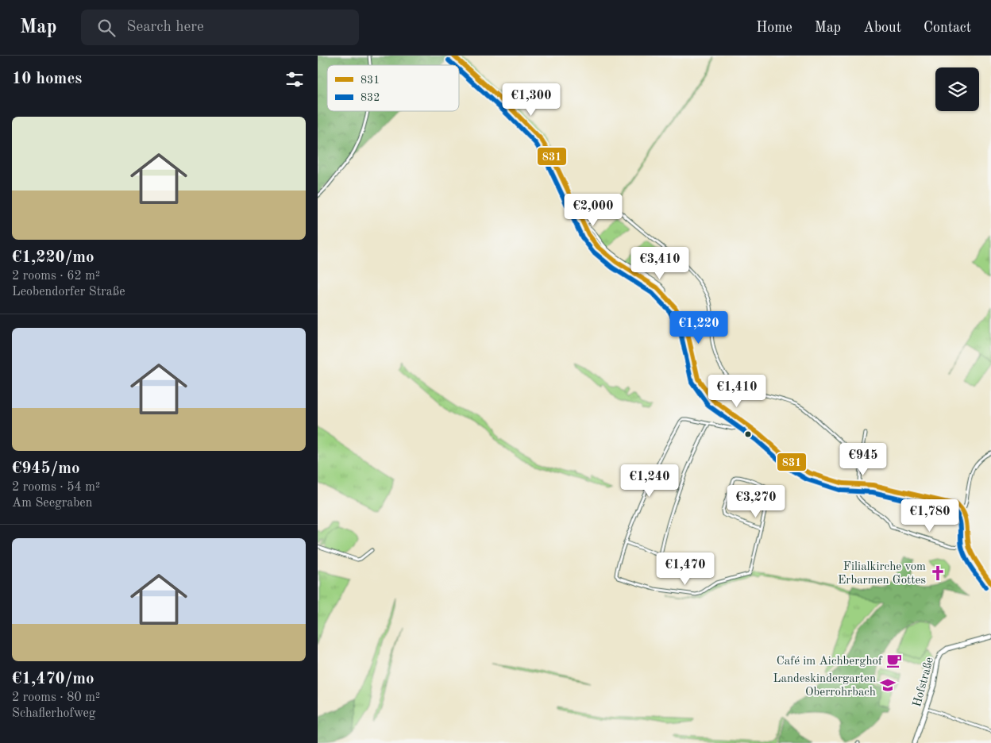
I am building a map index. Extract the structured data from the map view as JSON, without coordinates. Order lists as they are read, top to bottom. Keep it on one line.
{"streets":{"main road":["Hofstraße"]},"places":{"church":["Filialkirche vom Erbarmen Gottes"],"cafe":["Café im Aichberghof"],"school or university":["Landeskindergarten Oberrohrbach"]},"lines":["transit line 831","transit line 832"],"legend":["831","832"],"page":{"header":"Map","search":"Search here","nav":["Home","Map","About","Contact"],"heading":"10 homes","price":["€1,300","€2,000","€3,410","€1,220","€1,410","€945","€1,240","€3,270","€1,780","€1,470"],"list":[{"name":"€1,220/mo","note":"2 rooms · 62 m² · Leobendorfer Straße"},{"name":"€945/mo","note":"2 rooms · 54 m² · Am Seegraben"},{"name":"€1,470/mo","note":"2 rooms · 80 m² · Schaflerhofweg"}]}}
